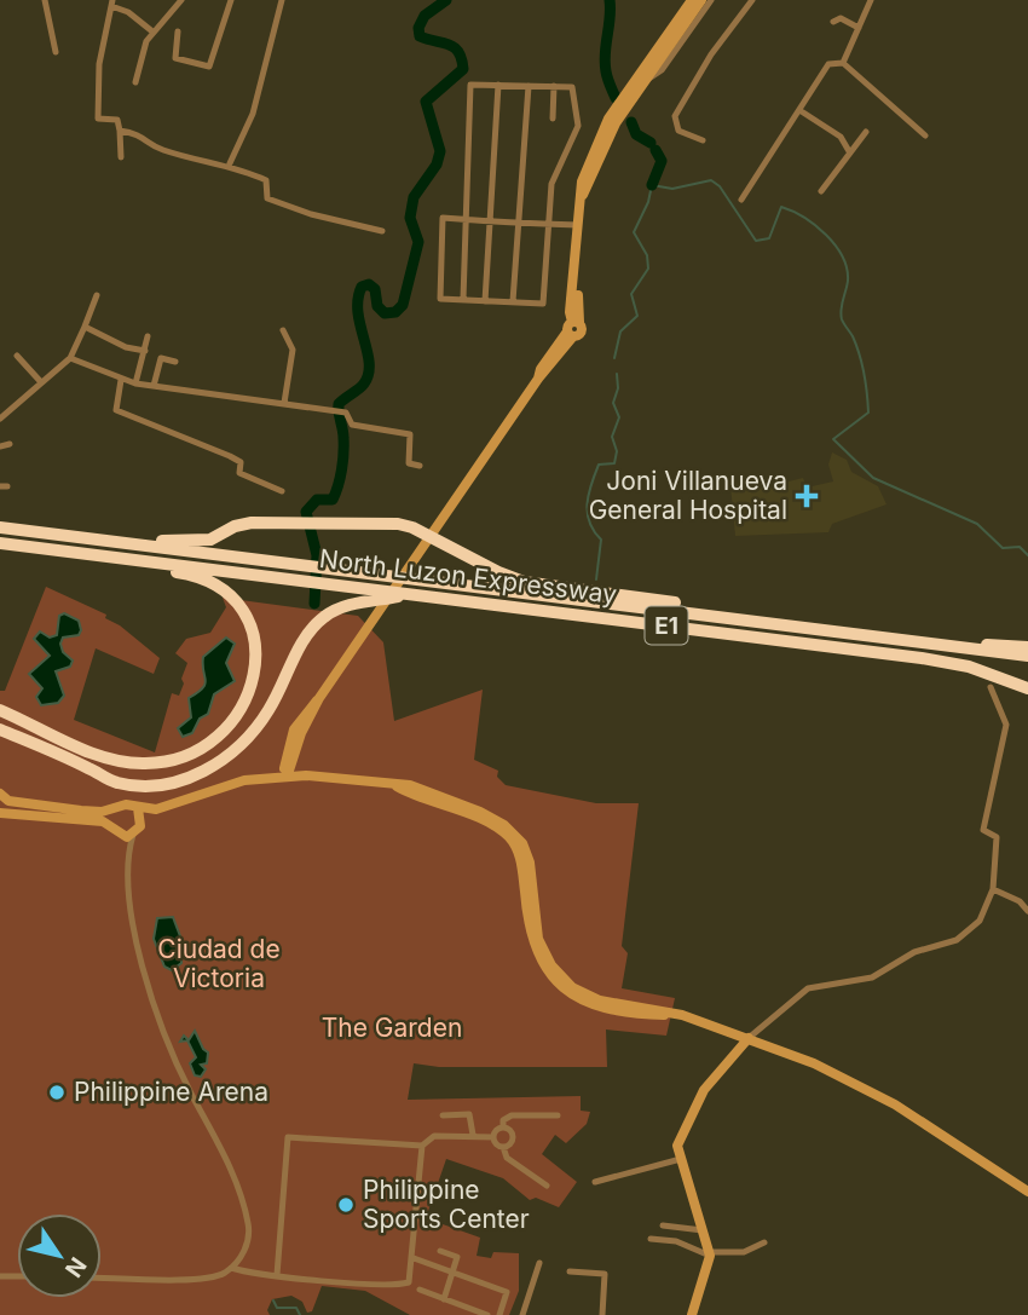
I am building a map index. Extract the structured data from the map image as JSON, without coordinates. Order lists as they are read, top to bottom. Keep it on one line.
{"streets":{"highway":["North Luzon Expressway","E1"]},"parks":["Ciudad de Victoria","The Garden"],"places":{"health":["Joni Villanueva General Hospital"],"other":["Philippine Arena","Philippine Sports Center"]},"north":"bottom right"}
